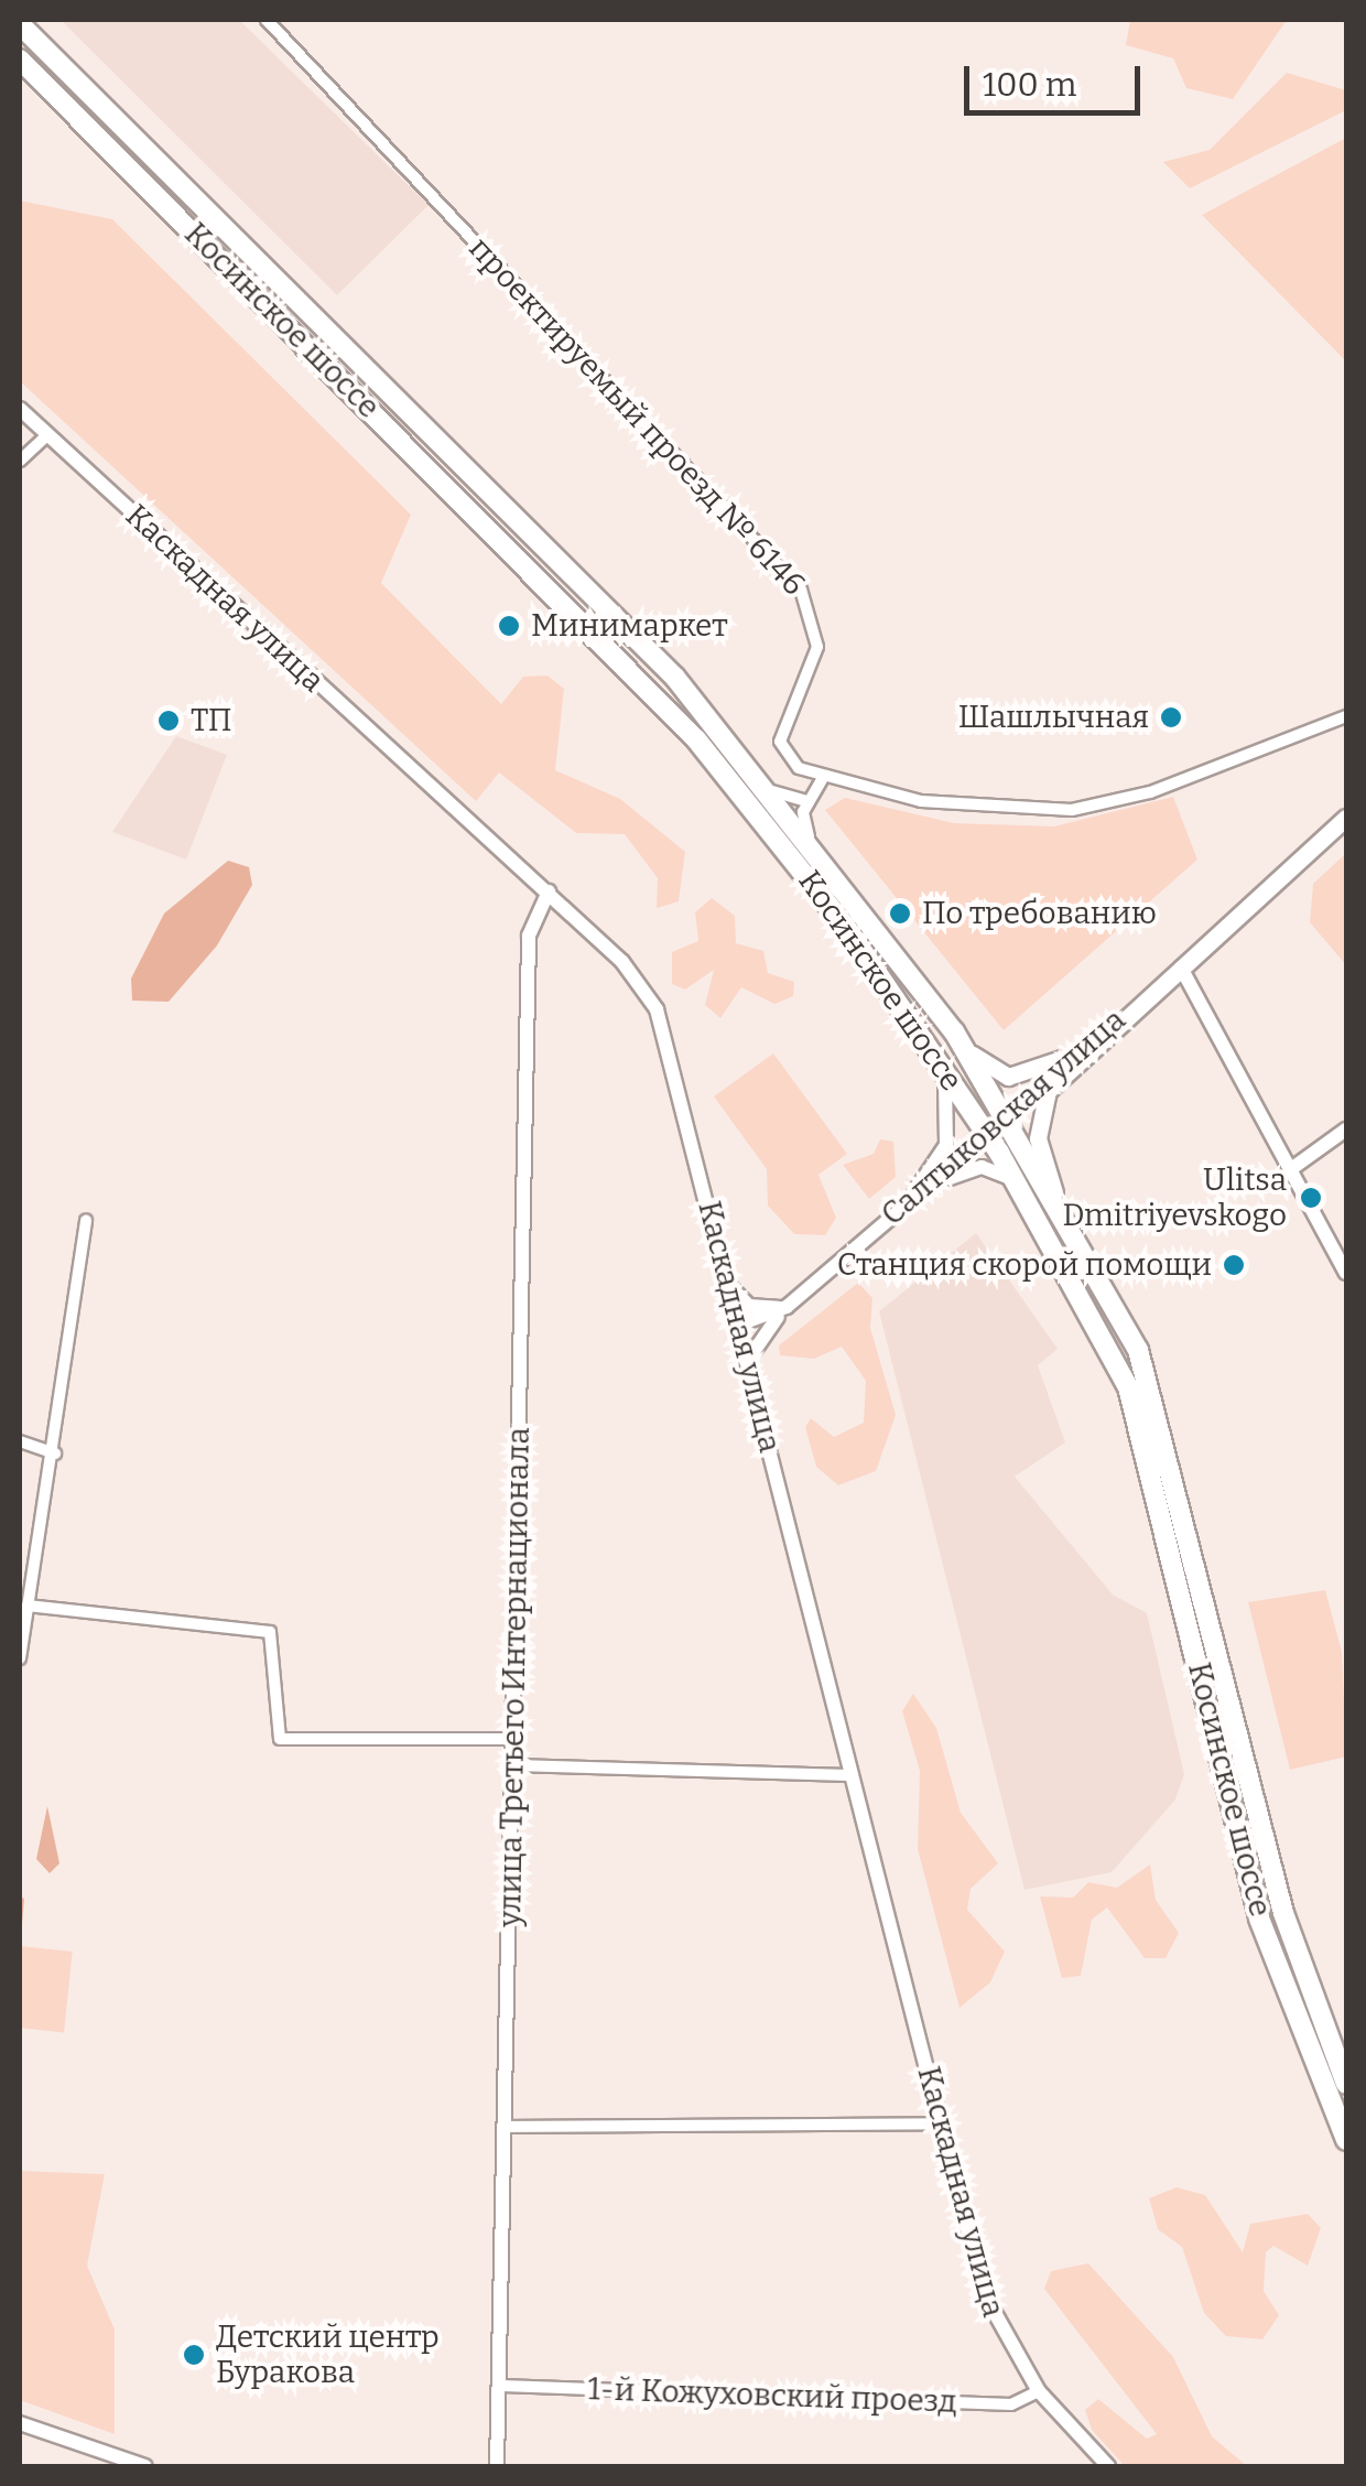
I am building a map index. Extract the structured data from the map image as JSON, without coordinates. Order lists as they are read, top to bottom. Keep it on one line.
{"streets":{"highway":["Косинское шоссе"],"main road":["Салтыковская улица"],"street":["проектируемый проезд № 6146","Каскадная улица","улица Третьего Интернационала","1-й Кожуховский проезд"]},"crossings":[["Косинское шоссе","Салтыковская улица"],["Каскадная улица","Салтыковская улица"],["Каскадная улица","улица Третьего Интернационала"],["Каскадная улица","1-й Кожуховский проезд"],["улица Третьего Интернационала","1-й Кожуховский проезд"]],"places":["Минимаркет","Шашлычная","ТП","По требованию","Ulitsa Dmitriyevskogo","Станция скорой помощи","Детский центр Буракова"],"scale_bar":"100 m"}
